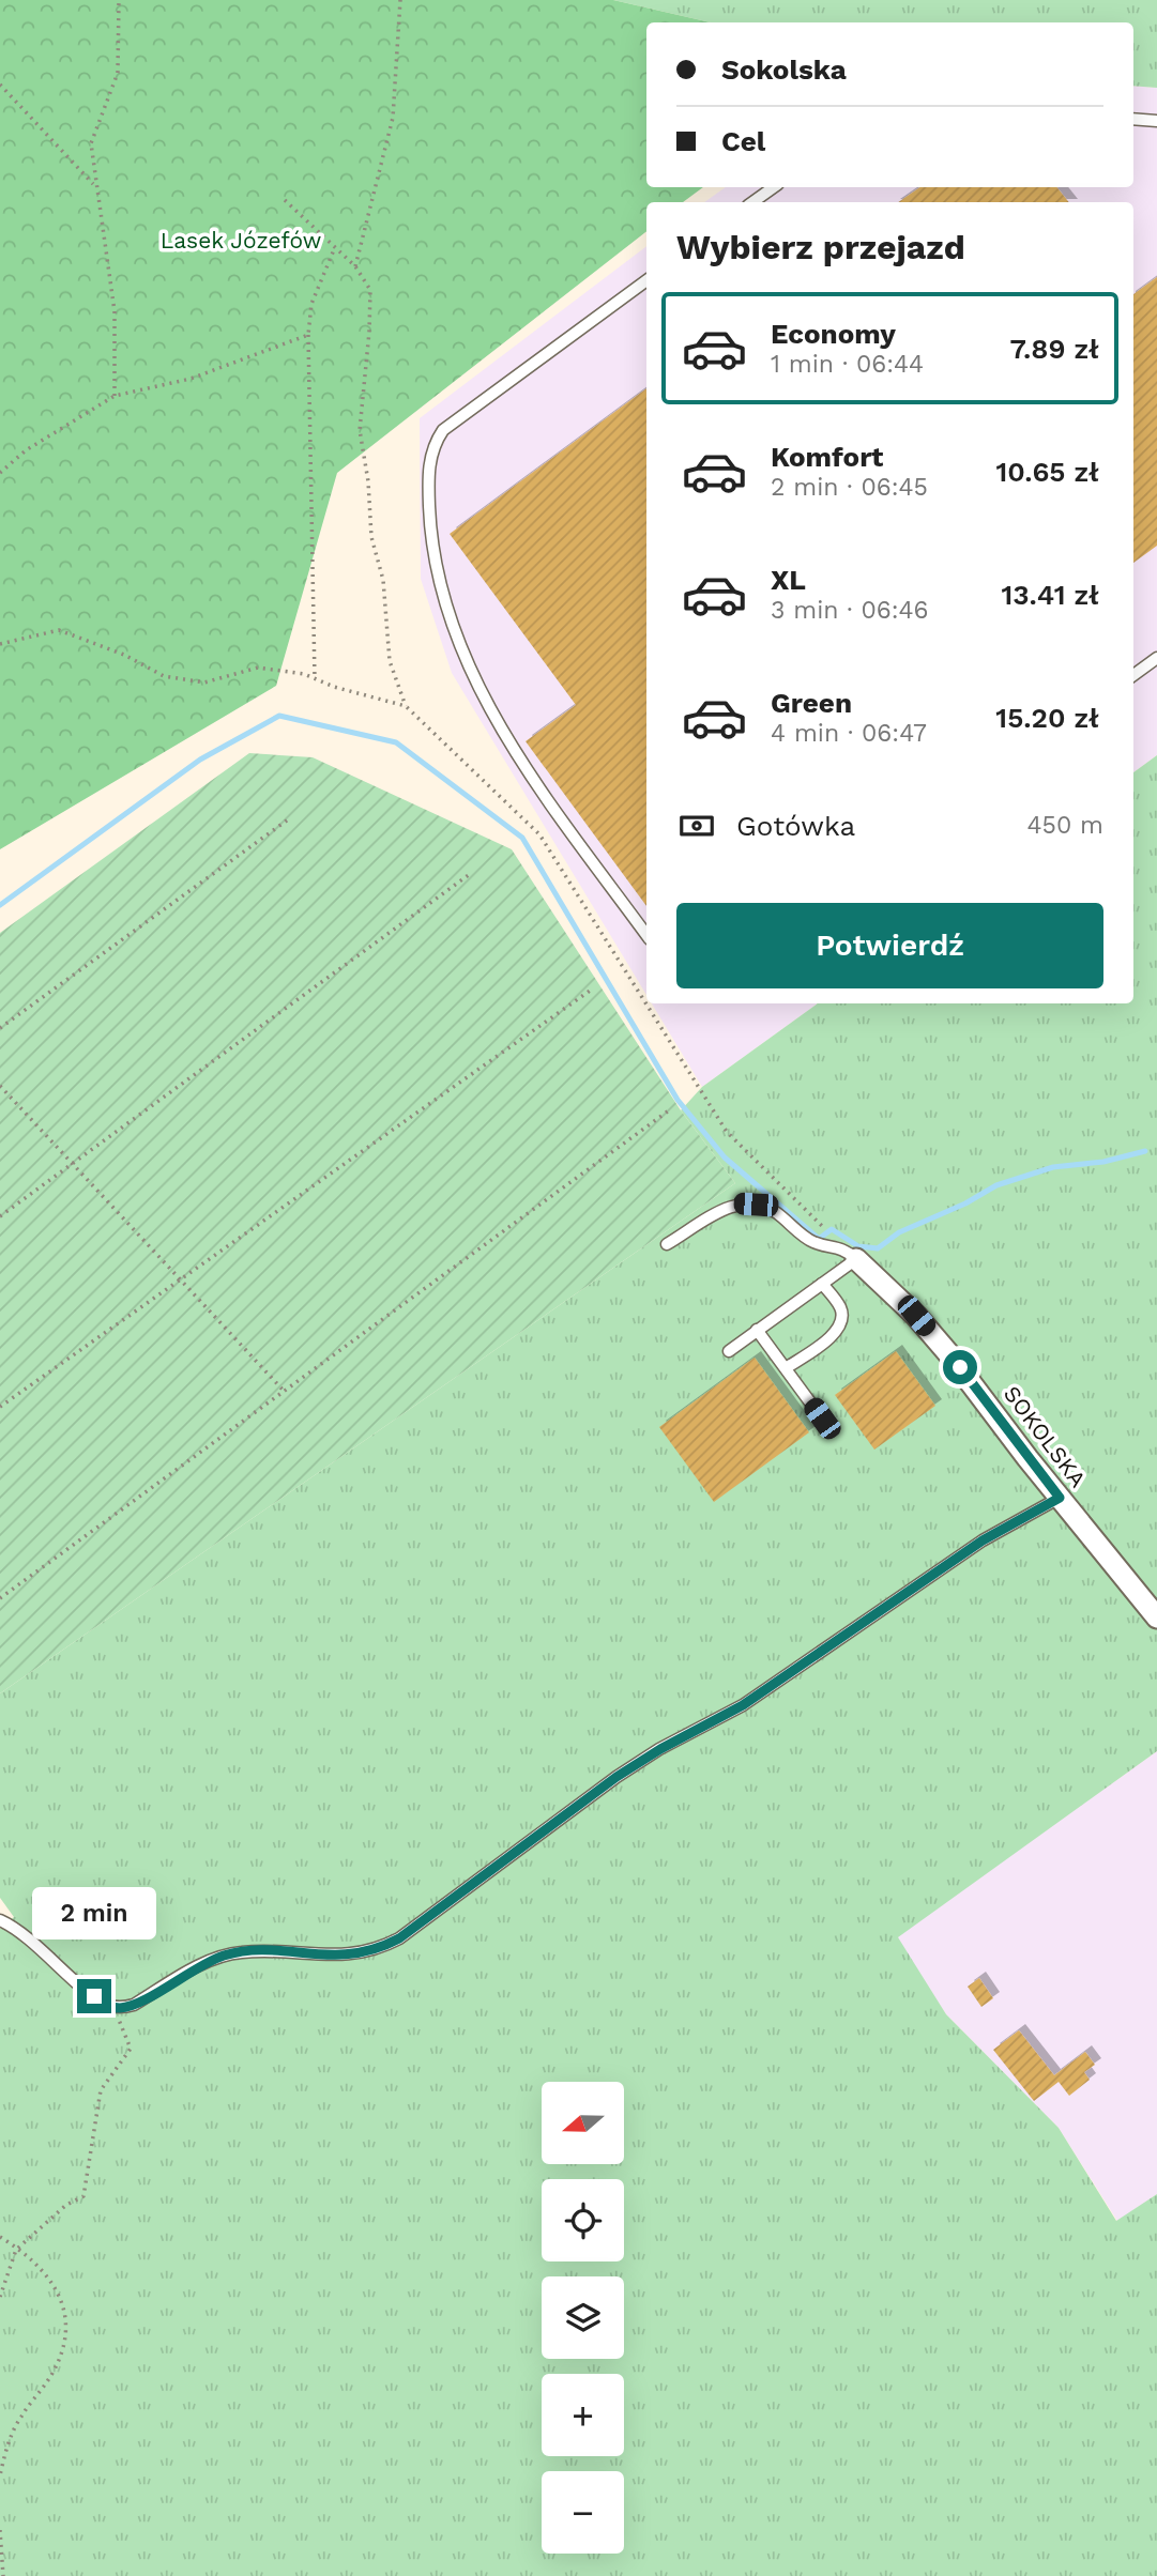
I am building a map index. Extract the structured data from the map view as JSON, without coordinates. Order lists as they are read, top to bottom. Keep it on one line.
{"streets":{"street":["SOKOLSKA"]},"parks":["Lasek Józefów"],"north":"left","page":{"banner":["Sokolska","Cel"],"heading":"Wybierz przejazd","list":[{"name":"Economy","note":"1 min · 06:44","value":"7.89 zł"},{"name":"Komfort","note":"2 min · 06:45","value":"10.65 zł"},{"name":"XL","note":"3 min · 06:46","value":"13.41 zł"},{"name":"Green","note":"4 min · 06:47","value":"15.20 zł"}],"pay":["Gotówka","450 m"],"buttons":"Potwierdź","bubble":"2 min","map_buttons":["+","−"]}}
